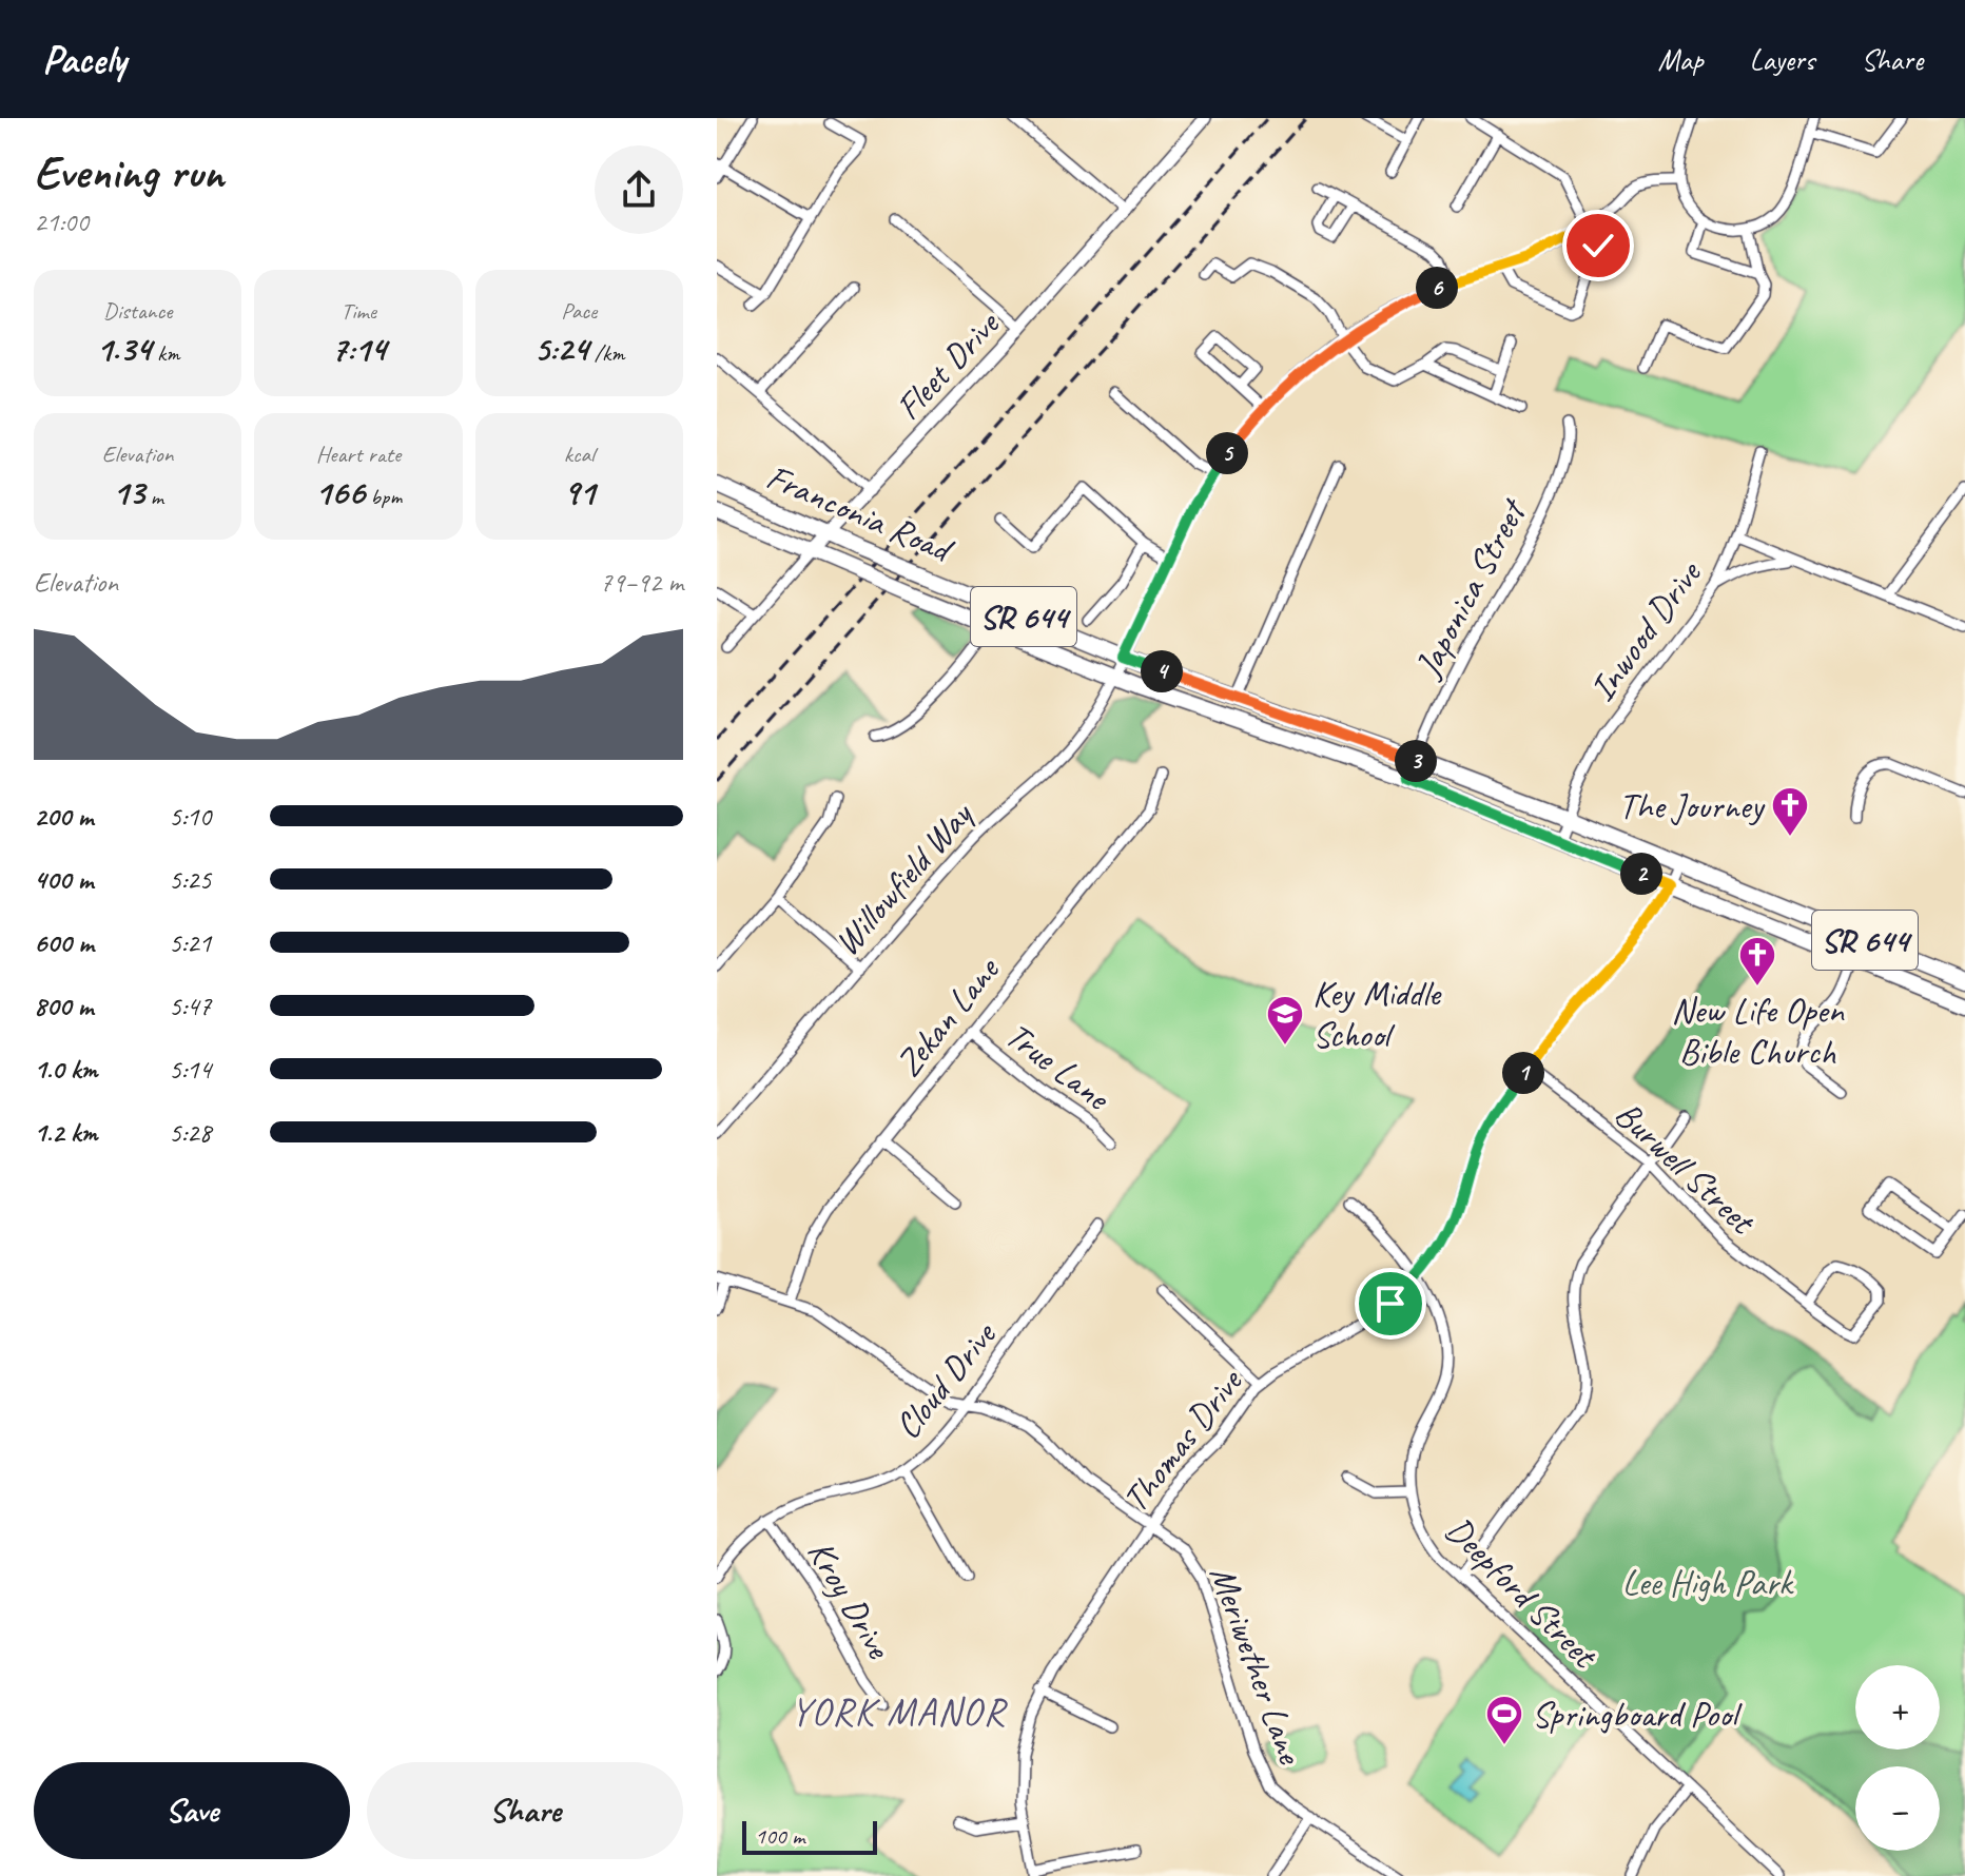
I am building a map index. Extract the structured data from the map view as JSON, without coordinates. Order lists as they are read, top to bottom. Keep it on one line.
{"streets":{"main road":["Franconia Road","SR 644"],"street":["Fleet Drive","Japonica Street","Inwood Drive","Willowfield Way","Zekan Lane","True Lane","Burwell Street","Cloud Drive","Thomas Drive","Deepford Street","Kroy Drive","Meriwether Lane"]},"crossings":[["Fleet Drive","Franconia Road"],["Franconia Road","Japonica Street"],["Franconia Road","Inwood Drive"],["Franconia Road","Willowfield Way"],["Franconia Road","Thomas Drive"],["Zekan Lane","True Lane"],["Zekan Lane","Meriwether Lane"],["Burwell Street","Thomas Drive"],["Cloud Drive","Kroy Drive"],["Cloud Drive","Meriwether Lane"],["Thomas Drive","Deepford Street"],["Thomas Drive","Meriwether Lane"]],"districts":["YORK MANOR"],"parks":["Lee High Park"],"places":{"church":["The Journey","New Life Open Bible Church"],"school or university":["Key Middle School"],"sports":["Springboard Pool"]},"scale_bar":"100 m","page":{"header":"Pacely","nav":["Map","Layers","Share"],"heading":["Evening run","21:00"],"stats":[["Distance","1.34 km"],["Time","7:14"],["Pace","5:24 /km"],["Elevation","13 m"],["Heart rate","166 bpm"],["kcal","91"]],"pins":["6","5","4","3","2","1"],"chart":["Elevation","79–92 m"],"list":[{"name":"200 m","note":"5:10"},{"name":"400 m","note":"5:25"},{"name":"600 m","note":"5:21"},{"name":"800 m","note":"5:47"},{"name":"1.0 km","note":"5:14"},{"name":"1.2 km","note":"5:28"}],"map_buttons":["+","−"],"buttons":["Save","Share"],"scale":"100 m"}}
